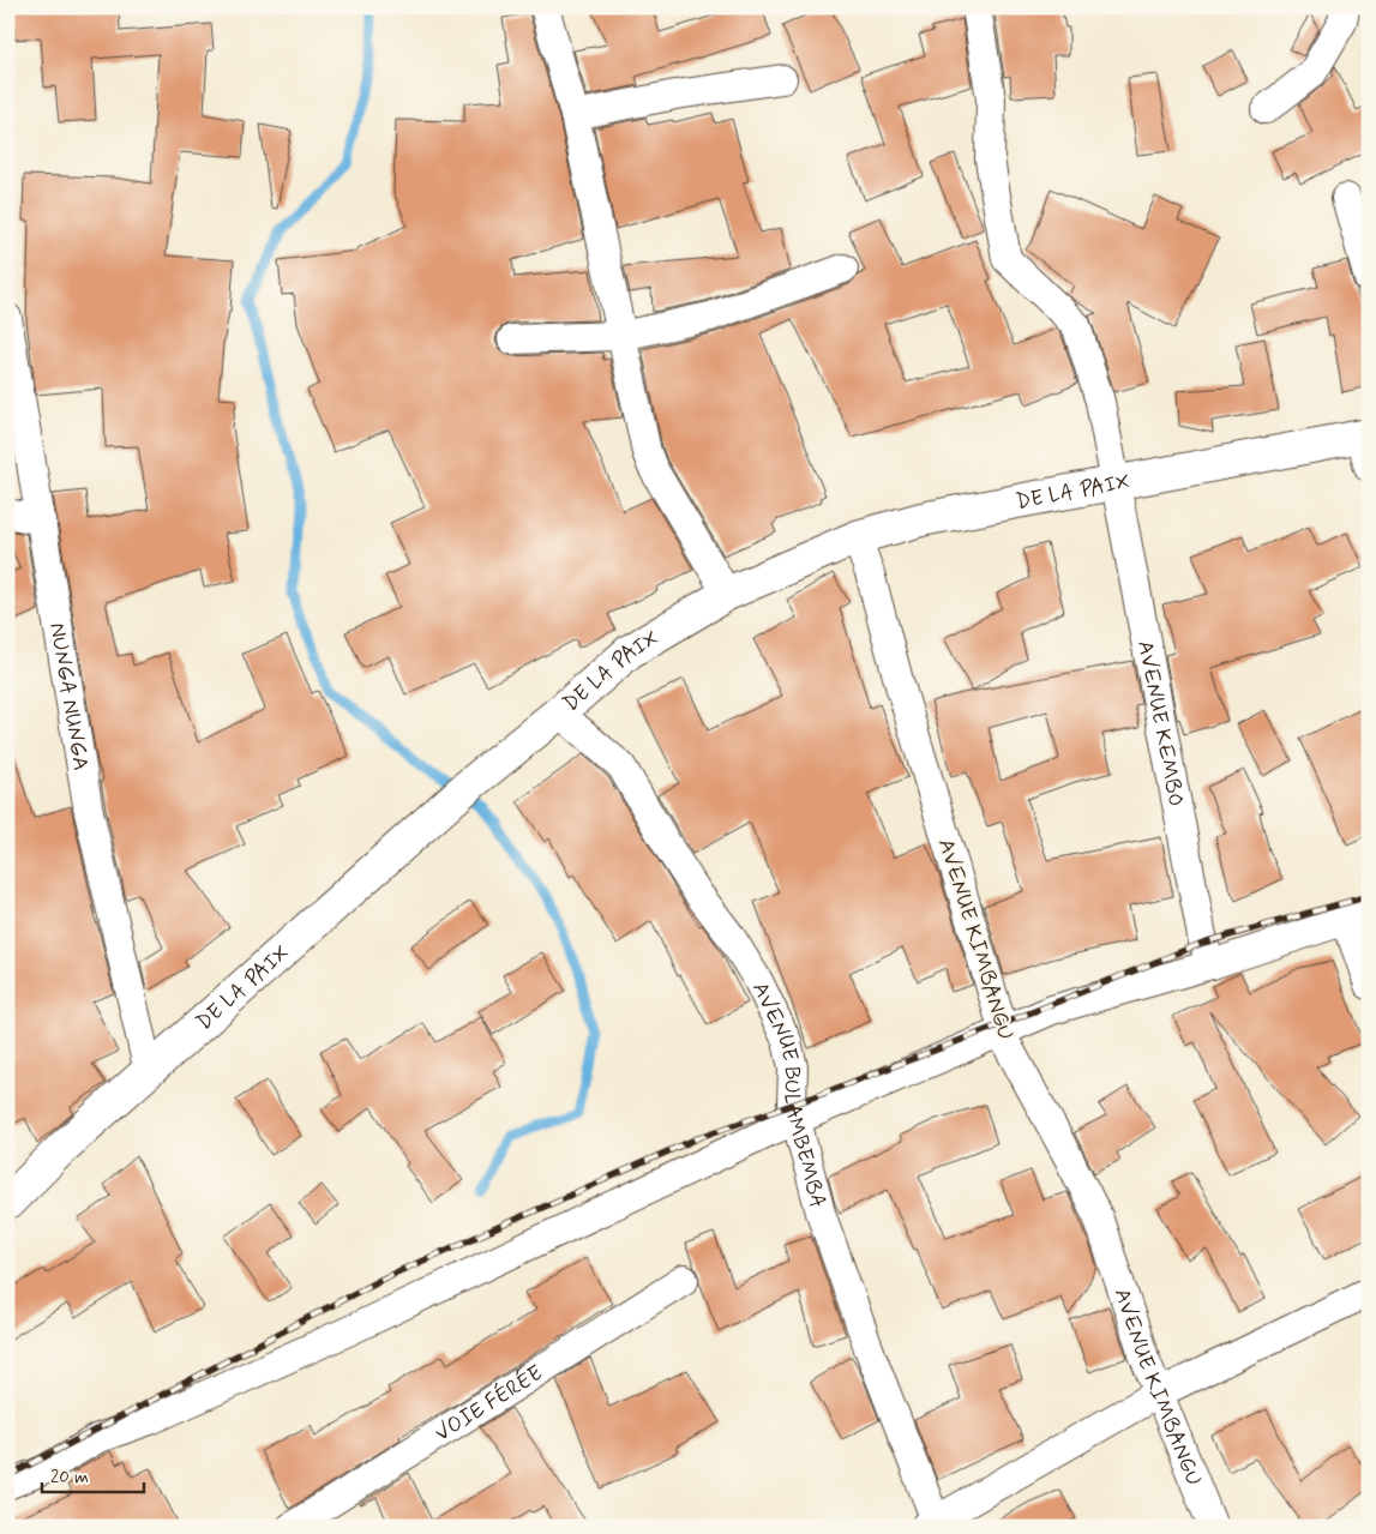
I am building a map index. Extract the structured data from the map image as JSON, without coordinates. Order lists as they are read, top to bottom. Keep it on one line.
{"streets":{"street":["DE LA PAIX","NUNGA NUNGA","AVENUE KEMBO","AVENUE KIMBANGU","AVENUE BULAMBEMBA","VOIE FÉRÉE"]},"crossings":[["DE LA PAIX","NUNGA NUNGA"],["DE LA PAIX","AVENUE KEMBO"],["DE LA PAIX","AVENUE KIMBANGU"],["DE LA PAIX","AVENUE BULAMBEMBA"]],"scale_bar":"20 m"}
